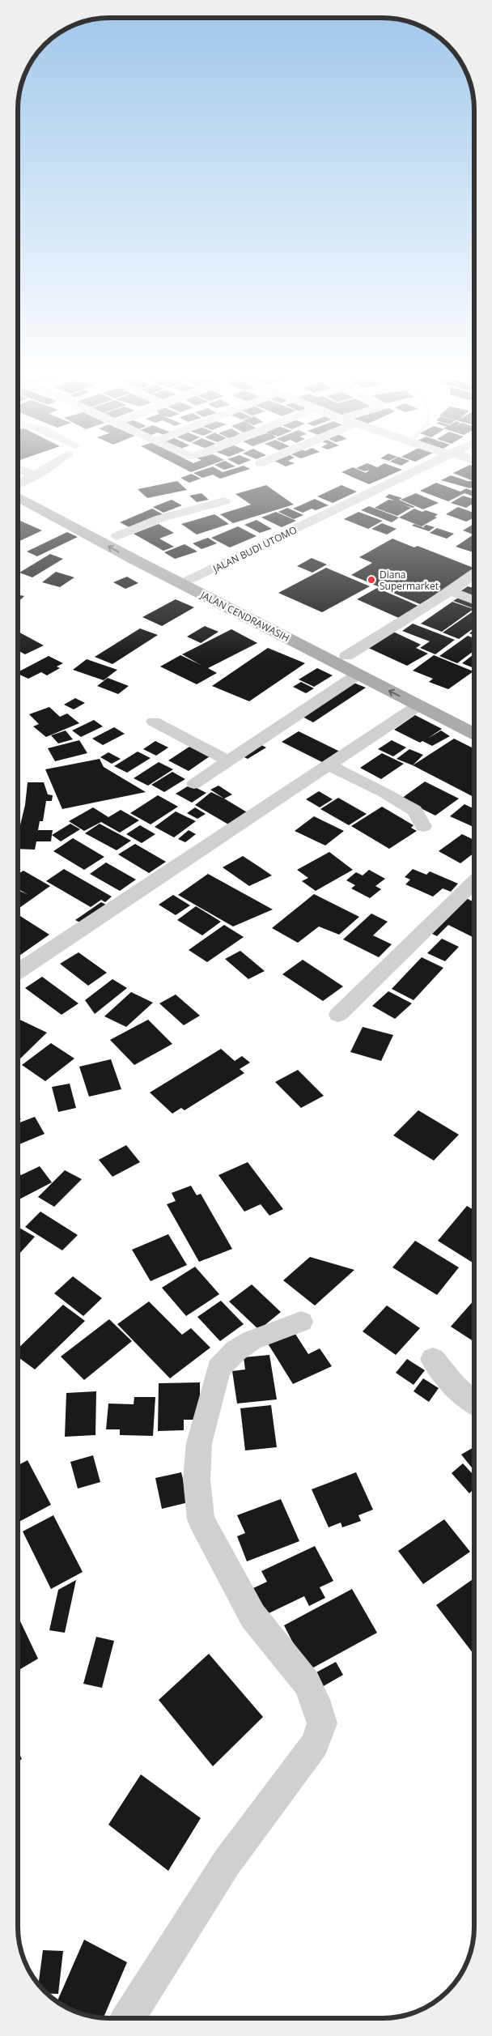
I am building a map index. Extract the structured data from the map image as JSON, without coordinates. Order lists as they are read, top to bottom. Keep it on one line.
{"streets":{"main road":["JALAN CENDRAWASIH"],"street":["JALAN BUDI UTOMO"]},"crossings":[["JALAN BUDI UTOMO","JALAN CENDRAWASIH"]],"places":["Diana Supermarket"]}
